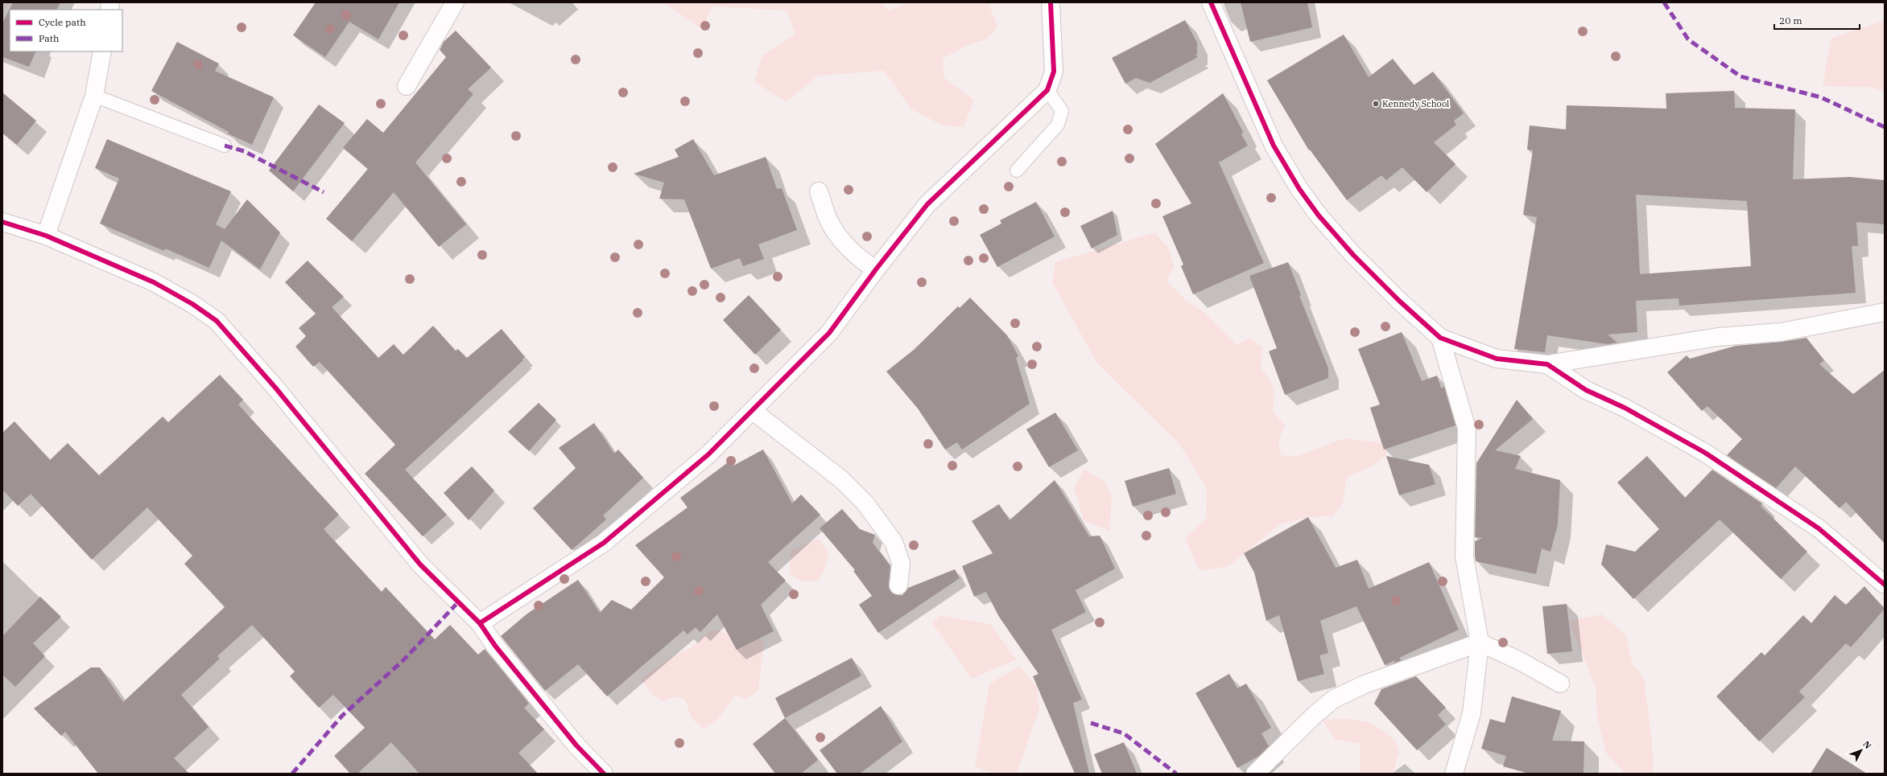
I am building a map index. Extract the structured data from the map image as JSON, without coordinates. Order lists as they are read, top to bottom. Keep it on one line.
{"places":["Kennedy School"],"legend":["Cycle path","Path"],"scale_bar":"20 m","north":"top right"}
